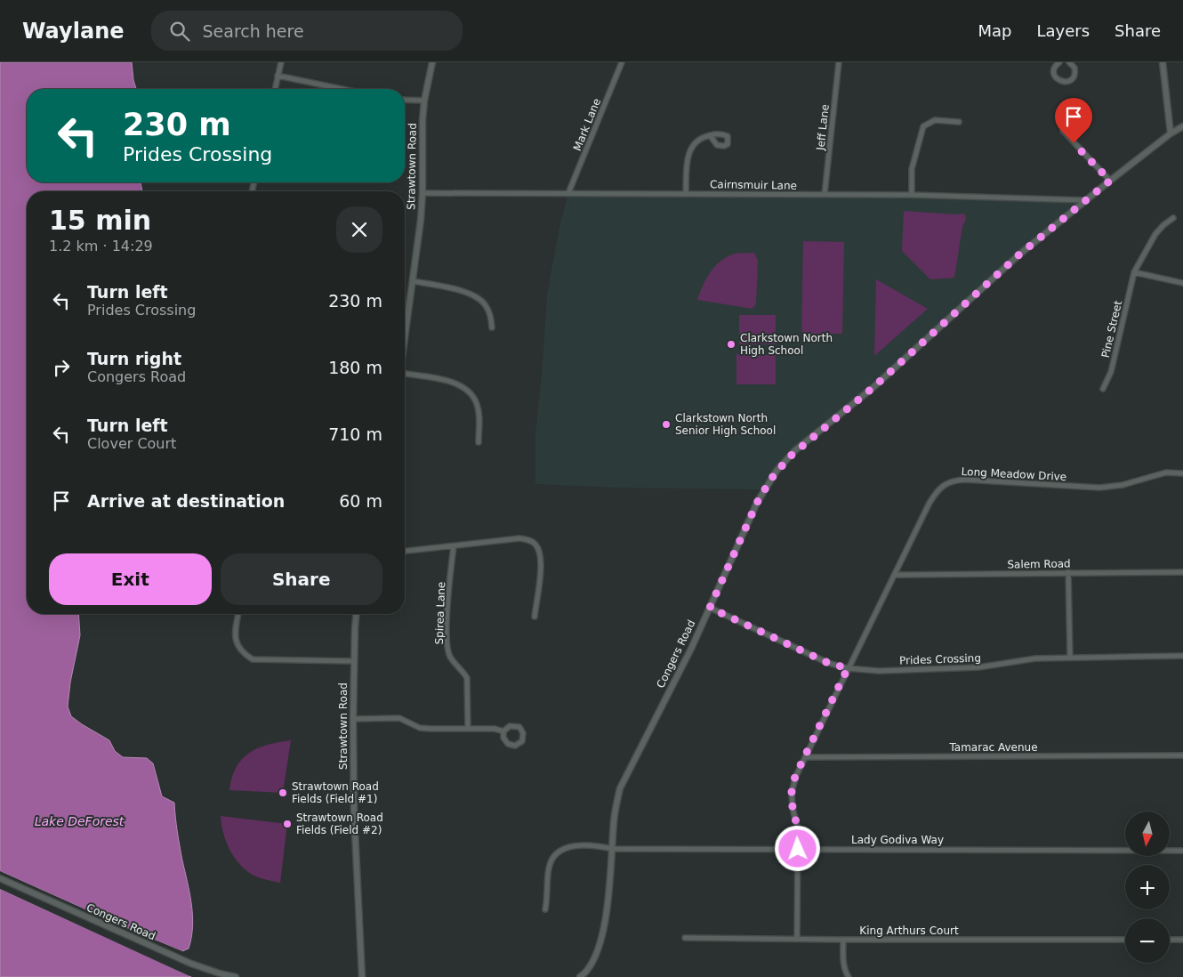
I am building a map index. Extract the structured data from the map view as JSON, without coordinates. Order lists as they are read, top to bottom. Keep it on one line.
{"streets":{"street":["Mark Lane","Jeff Lane","Strawtown Road","Cairnsmuir Lane","Pine Street","Long Meadow Drive","Salem Road","Spirea Lane","Congers Road","Prides Crossing","Tamarac Avenue","Lady Godiva Way","King Arthurs Court"]},"crossings":[["Mark Lane","Cairnsmuir Lane"],["Jeff Lane","Cairnsmuir Lane"],["Strawtown Road","Cairnsmuir Lane"],["Cairnsmuir Lane","Congers Road"],["Long Meadow Drive","Salem Road"],["Long Meadow Drive","Prides Crossing"],["Long Meadow Drive","Tamarac Avenue"],["Long Meadow Drive","Lady Godiva Way"],["Long Meadow Drive","King Arthurs Court"],["Congers Road","Prides Crossing"],["Congers Road","Lady Godiva Way"]],"water":["Lake DeForest"],"places":["Clarkstown North High School","Clarkstown North Senior High School","Strawtown Road Fields (Field #1)","Strawtown Road Fields (Field #2)"],"north":"bottom","page":{"header":"Waylane","search":"Search here","nav":["Map","Layers","Share"],"turn":["230 m","Prides Crossing"],"heading":["15 min","1.2 km · 14:29"],"list":[{"name":"Turn left","note":"Prides Crossing","value":"230 m"},{"name":"Turn right","note":"Congers Road","value":"180 m"},{"name":"Turn left","note":"Clover Court","value":"710 m"},{"name":"Arrive at destination","value":"60 m"}],"buttons":["Exit","Share"],"map_buttons":["+","−"]}}
